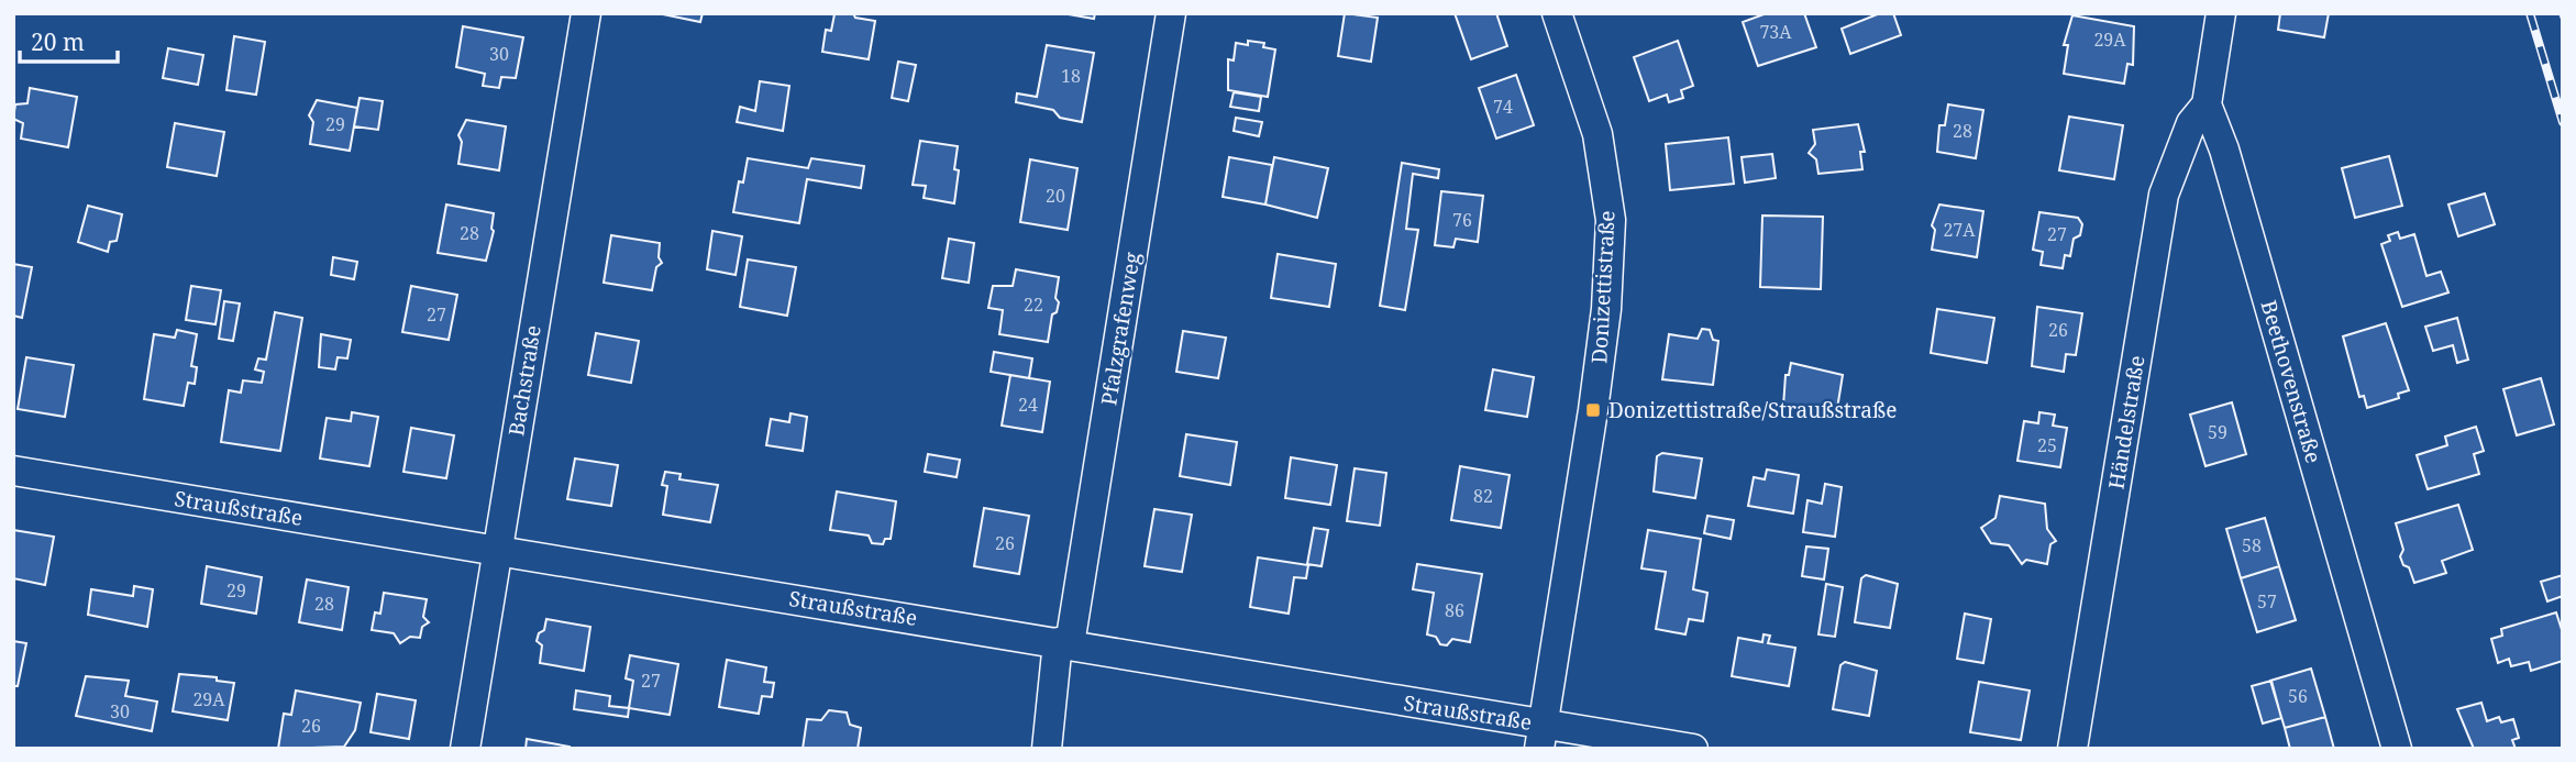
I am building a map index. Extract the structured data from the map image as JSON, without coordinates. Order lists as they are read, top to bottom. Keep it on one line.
{"streets":{"street":["Donizettistraße","Pfalzgrafenweg","Bachstraße","Beethovenstraße","Händelstraße","Straußstraße"]},"crossings":[["Donizettistraße","Straußstraße"],["Pfalzgrafenweg","Straußstraße"],["Bachstraße","Straußstraße"],["Beethovenstraße","Händelstraße"]],"places":{"transit":["Donizettistraße/Straußstraße"]},"house_numbers":["73A","29A","30","18","74","29","28","20","76","27A","28","27","22","27","26","24","59","25","82","26","58","29","57","28","86","27","56","29A","30","26"],"scale_bar":"20 m"}
